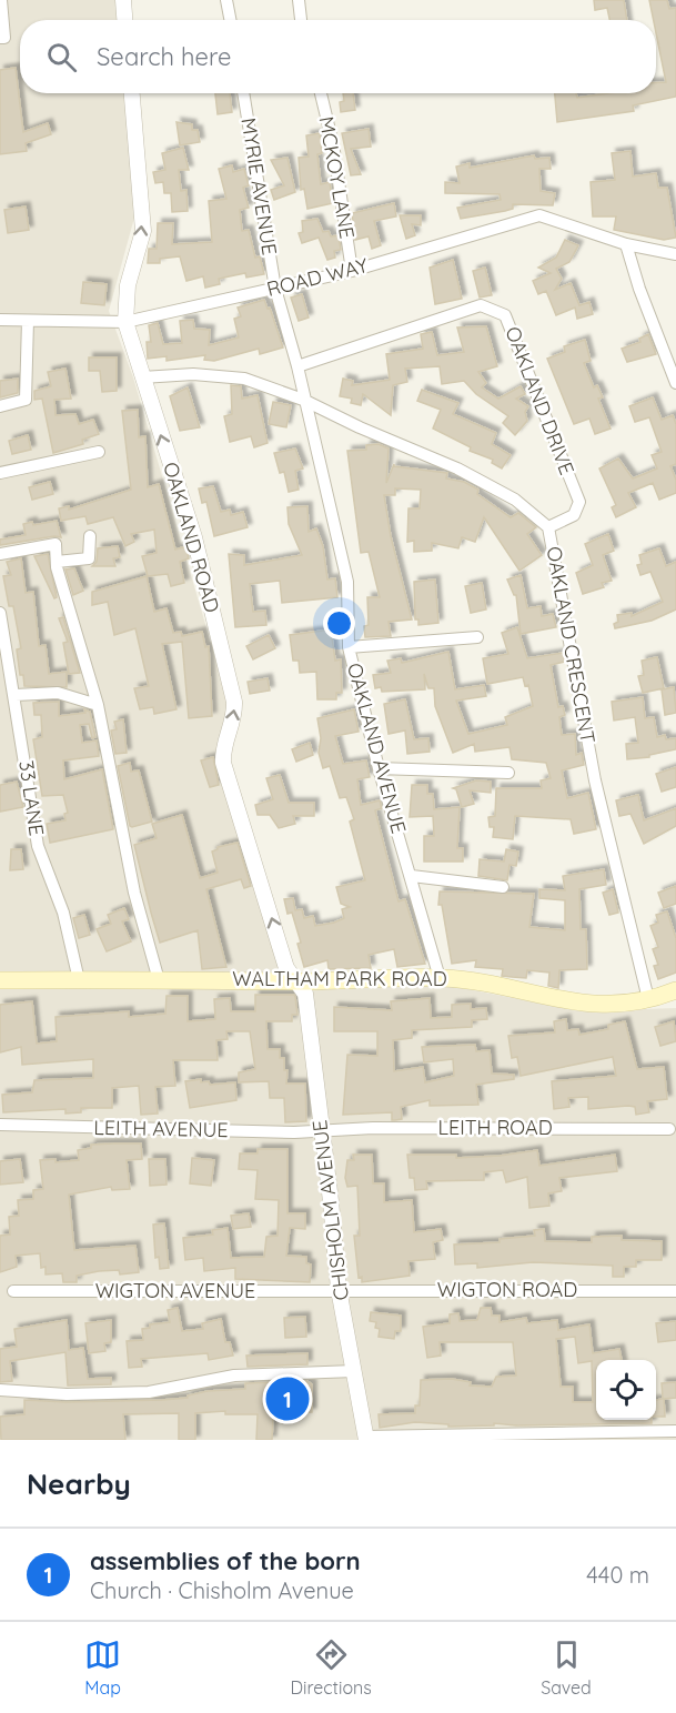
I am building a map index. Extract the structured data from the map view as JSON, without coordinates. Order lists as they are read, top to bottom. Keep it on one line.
{"streets":{"main road":["WALTHAM PARK ROAD"],"street":["MCKOY LANE","MYRIE AVENUE","ROAD WAY","OAKLAND DRIVE","OAKLAND ROAD","OAKLAND CRESCENT","OAKLAND AVENUE","33 LANE","LEITH ROAD","LEITH AVENUE","CHISHOLM AVENUE","WIGTON ROAD","WIGTON AVENUE"]},"crossings":[["MCKOY LANE","ROAD WAY"],["MYRIE AVENUE","ROAD WAY"],["MYRIE AVENUE","OAKLAND DRIVE"],["MYRIE AVENUE","OAKLAND AVENUE"],["ROAD WAY","OAKLAND ROAD"],["OAKLAND DRIVE","OAKLAND CRESCENT"],["OAKLAND DRIVE","OAKLAND AVENUE"],["OAKLAND ROAD","OAKLAND CRESCENT"],["OAKLAND ROAD","WALTHAM PARK ROAD"],["OAKLAND ROAD","CHISHOLM AVENUE"],["OAKLAND CRESCENT","OAKLAND AVENUE"],["OAKLAND CRESCENT","WALTHAM PARK ROAD"],["OAKLAND AVENUE","WALTHAM PARK ROAD"],["33 LANE","WALTHAM PARK ROAD"],["WALTHAM PARK ROAD","CHISHOLM AVENUE"],["LEITH ROAD","LEITH AVENUE"],["LEITH ROAD","CHISHOLM AVENUE"],["LEITH AVENUE","CHISHOLM AVENUE"],["CHISHOLM AVENUE","WIGTON ROAD"],["CHISHOLM AVENUE","WIGTON AVENUE"],["WIGTON ROAD","WIGTON AVENUE"]],"page":{"search":"Search here","pins":"1","heading":"Nearby","list":[{"mark":"1","name":"assemblies of the born","note":"Church · Chisholm Avenue","value":"440 m"}],"nav":["Map","Directions","Saved"]}}
